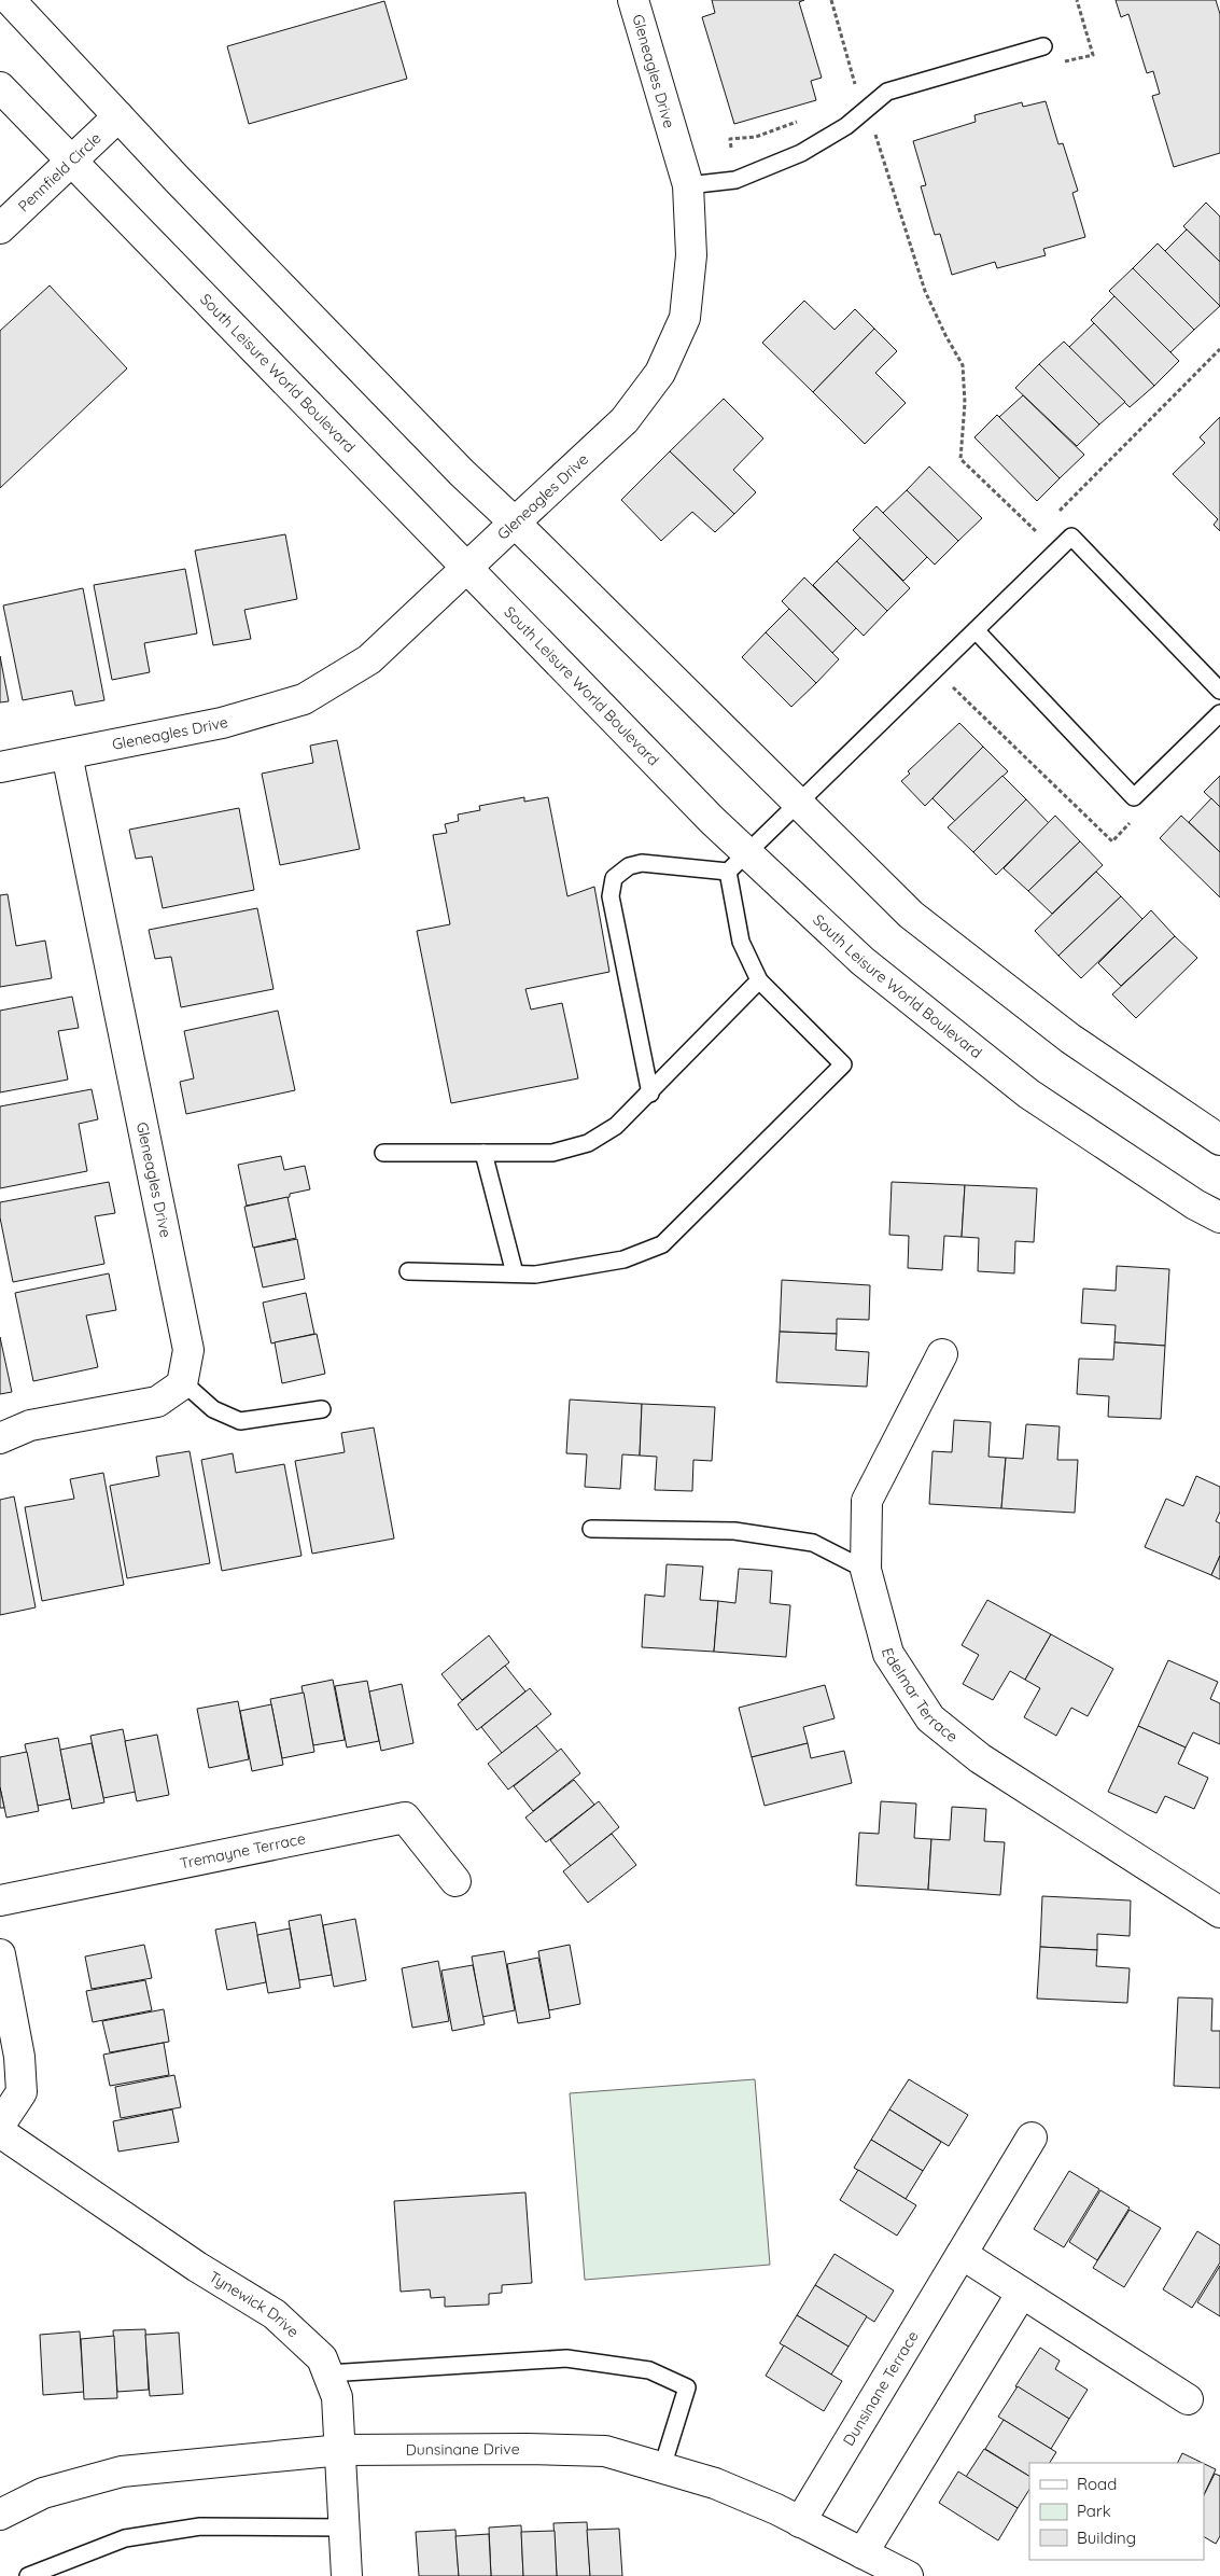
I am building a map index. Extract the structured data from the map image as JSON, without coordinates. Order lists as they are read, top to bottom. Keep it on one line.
{"streets":{"street":["Gleneagles Drive","Pennfield Circle","South Leisure World Boulevard","Edelmar Terrace","Tremayne Terrace","Tynewick Drive","Dunsinane Terrace","Dunsinane Drive"]},"crossings":[["Gleneagles Drive","South Leisure World Boulevard"],["Pennfield Circle","South Leisure World Boulevard"],["Tynewick Drive","Dunsinane Drive"],["Dunsinane Terrace","Dunsinane Drive"]],"legend":["Road","Park","Building"]}
